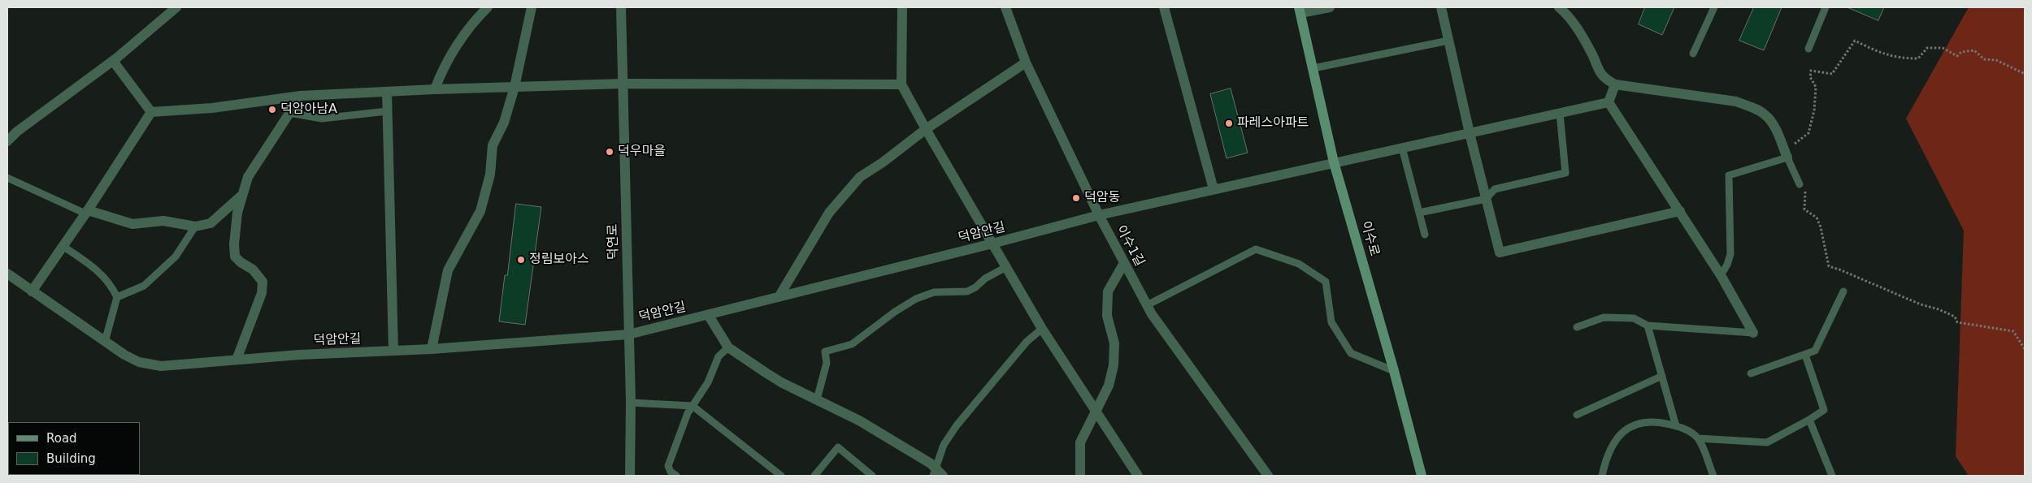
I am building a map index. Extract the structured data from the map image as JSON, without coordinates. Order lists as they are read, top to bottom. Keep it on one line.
{"streets":{"main road":["이수로"],"street":["덕암안길","덕연로","이수1길"]},"crossings":[["덕암안길","이수로"],["덕암안길","덕연로"],["덕암안길","이수1길"]],"places":["덕암아남A","파레스아파트","덕우마을","덕암동","정림보아스"],"legend":["Road","Building"]}
